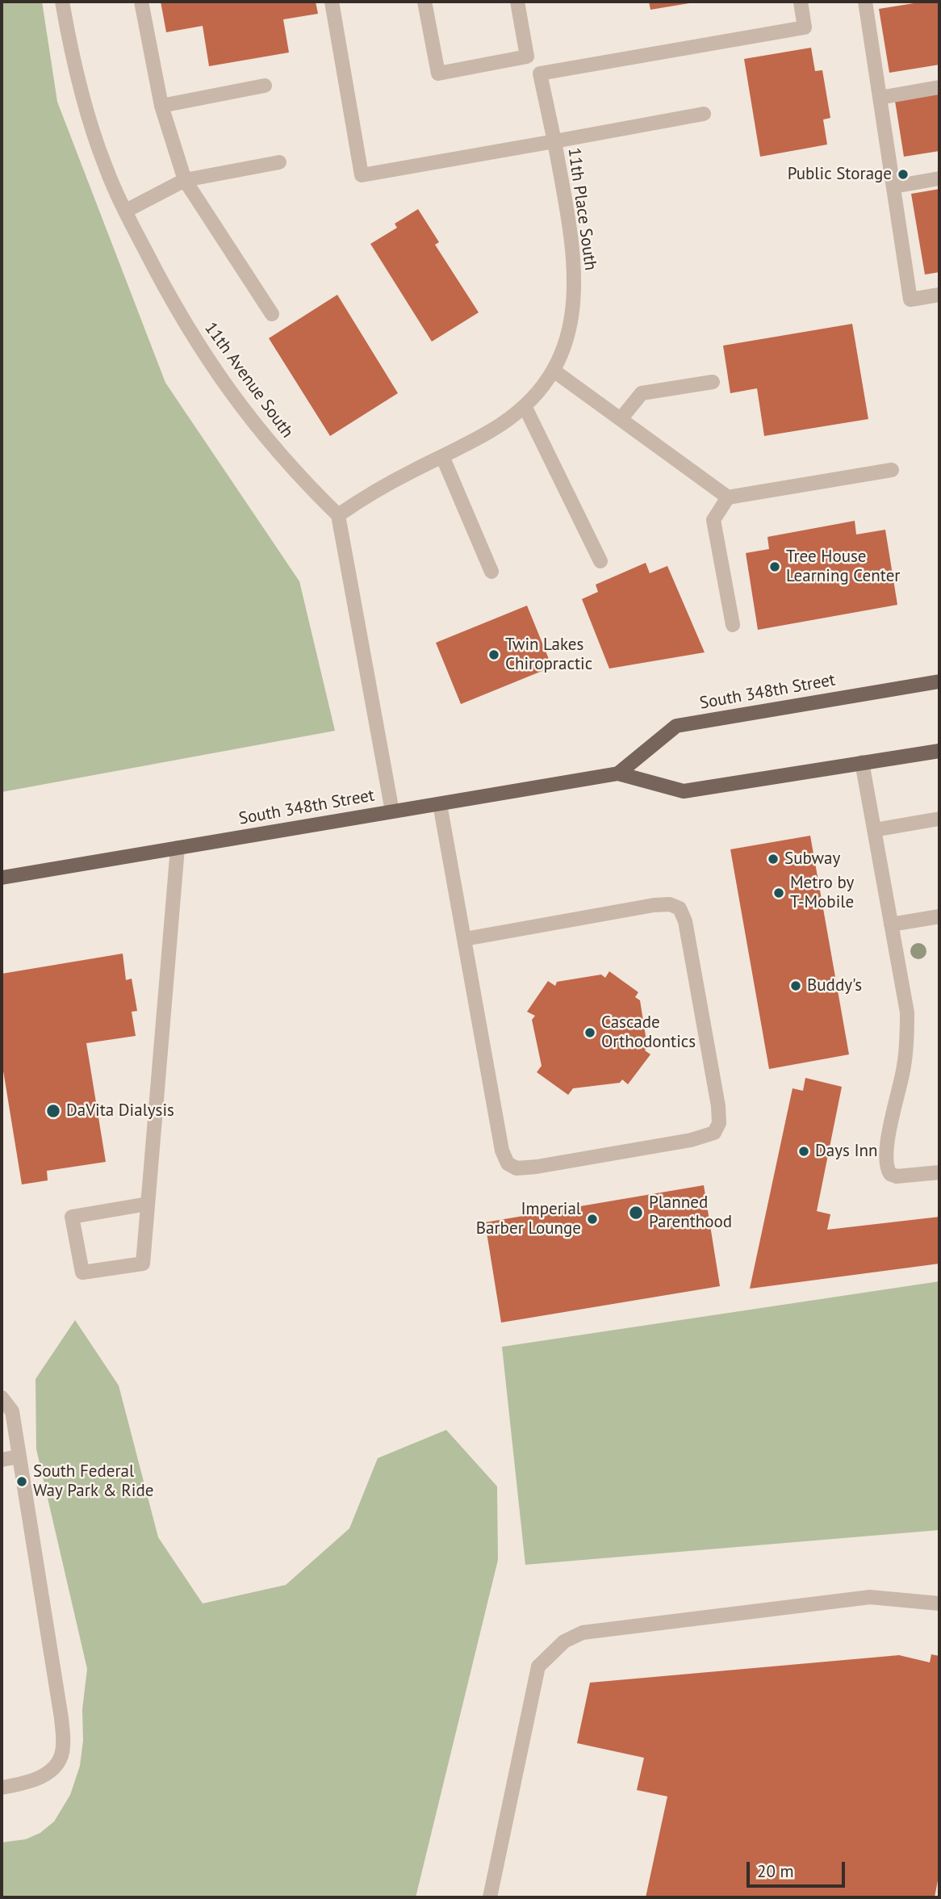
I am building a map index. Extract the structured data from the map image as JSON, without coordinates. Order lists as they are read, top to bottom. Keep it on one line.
{"streets":{"main road":["South 348th Street"],"lane":["11th Place South","11th Avenue South"]},"crossings":[["11th Place South","11th Avenue South"]],"places":["Public Storage","Tree House Learning Center","Twin Lakes Chiropractic","Subway","Metro by T-Mobile","Buddy's","Cascade Orthodontics","DaVita Dialysis","Days Inn","Planned Parenthood","Imperial Barber Lounge","South Federal Way Park & Ride"],"scale_bar":"20 m"}
